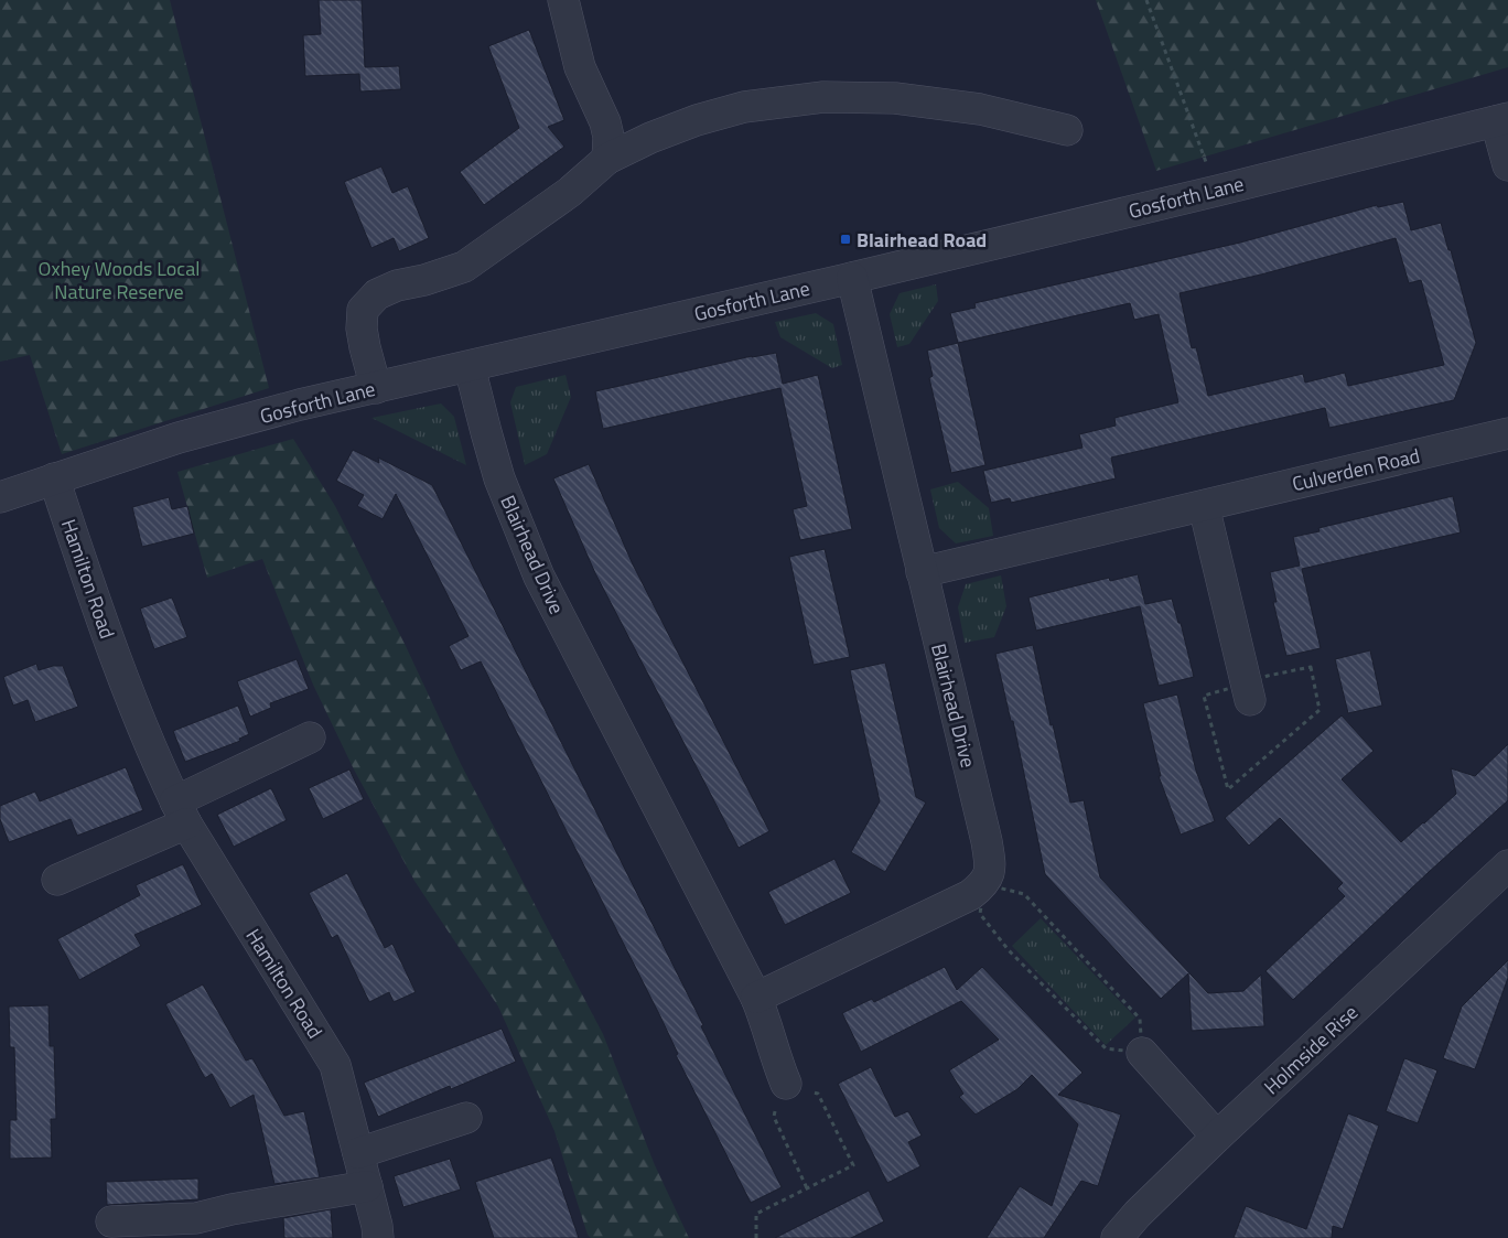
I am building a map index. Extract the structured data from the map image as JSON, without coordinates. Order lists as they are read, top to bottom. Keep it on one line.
{"streets":{"street":["Gosforth Lane","Culverden Road","Blairhead Drive","Hamilton Road","Holmside Rise"]},"crossings":[["Gosforth Lane","Blairhead Drive"],["Gosforth Lane","Hamilton Road"],["Culverden Road","Blairhead Drive"]],"parks":["Oxhey Woods Local Nature Reserve"],"places":{"transit":["Blairhead Road"]}}
